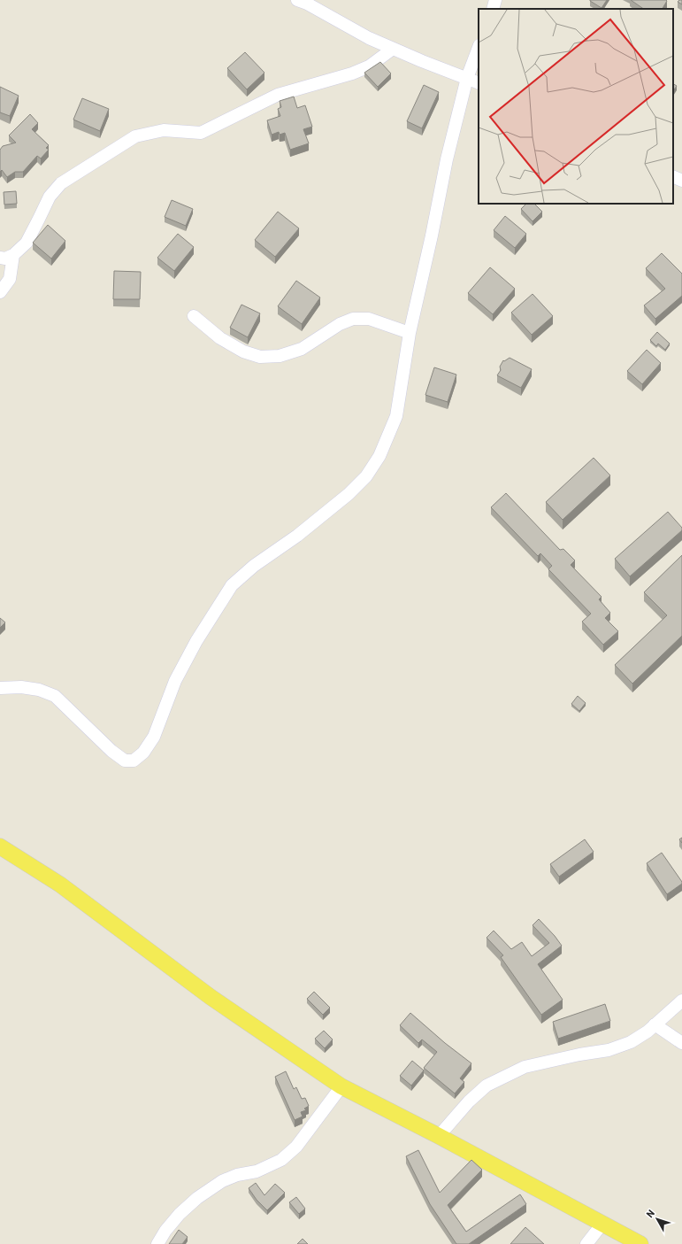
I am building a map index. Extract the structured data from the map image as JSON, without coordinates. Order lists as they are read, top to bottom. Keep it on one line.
{"north":"top left"}
